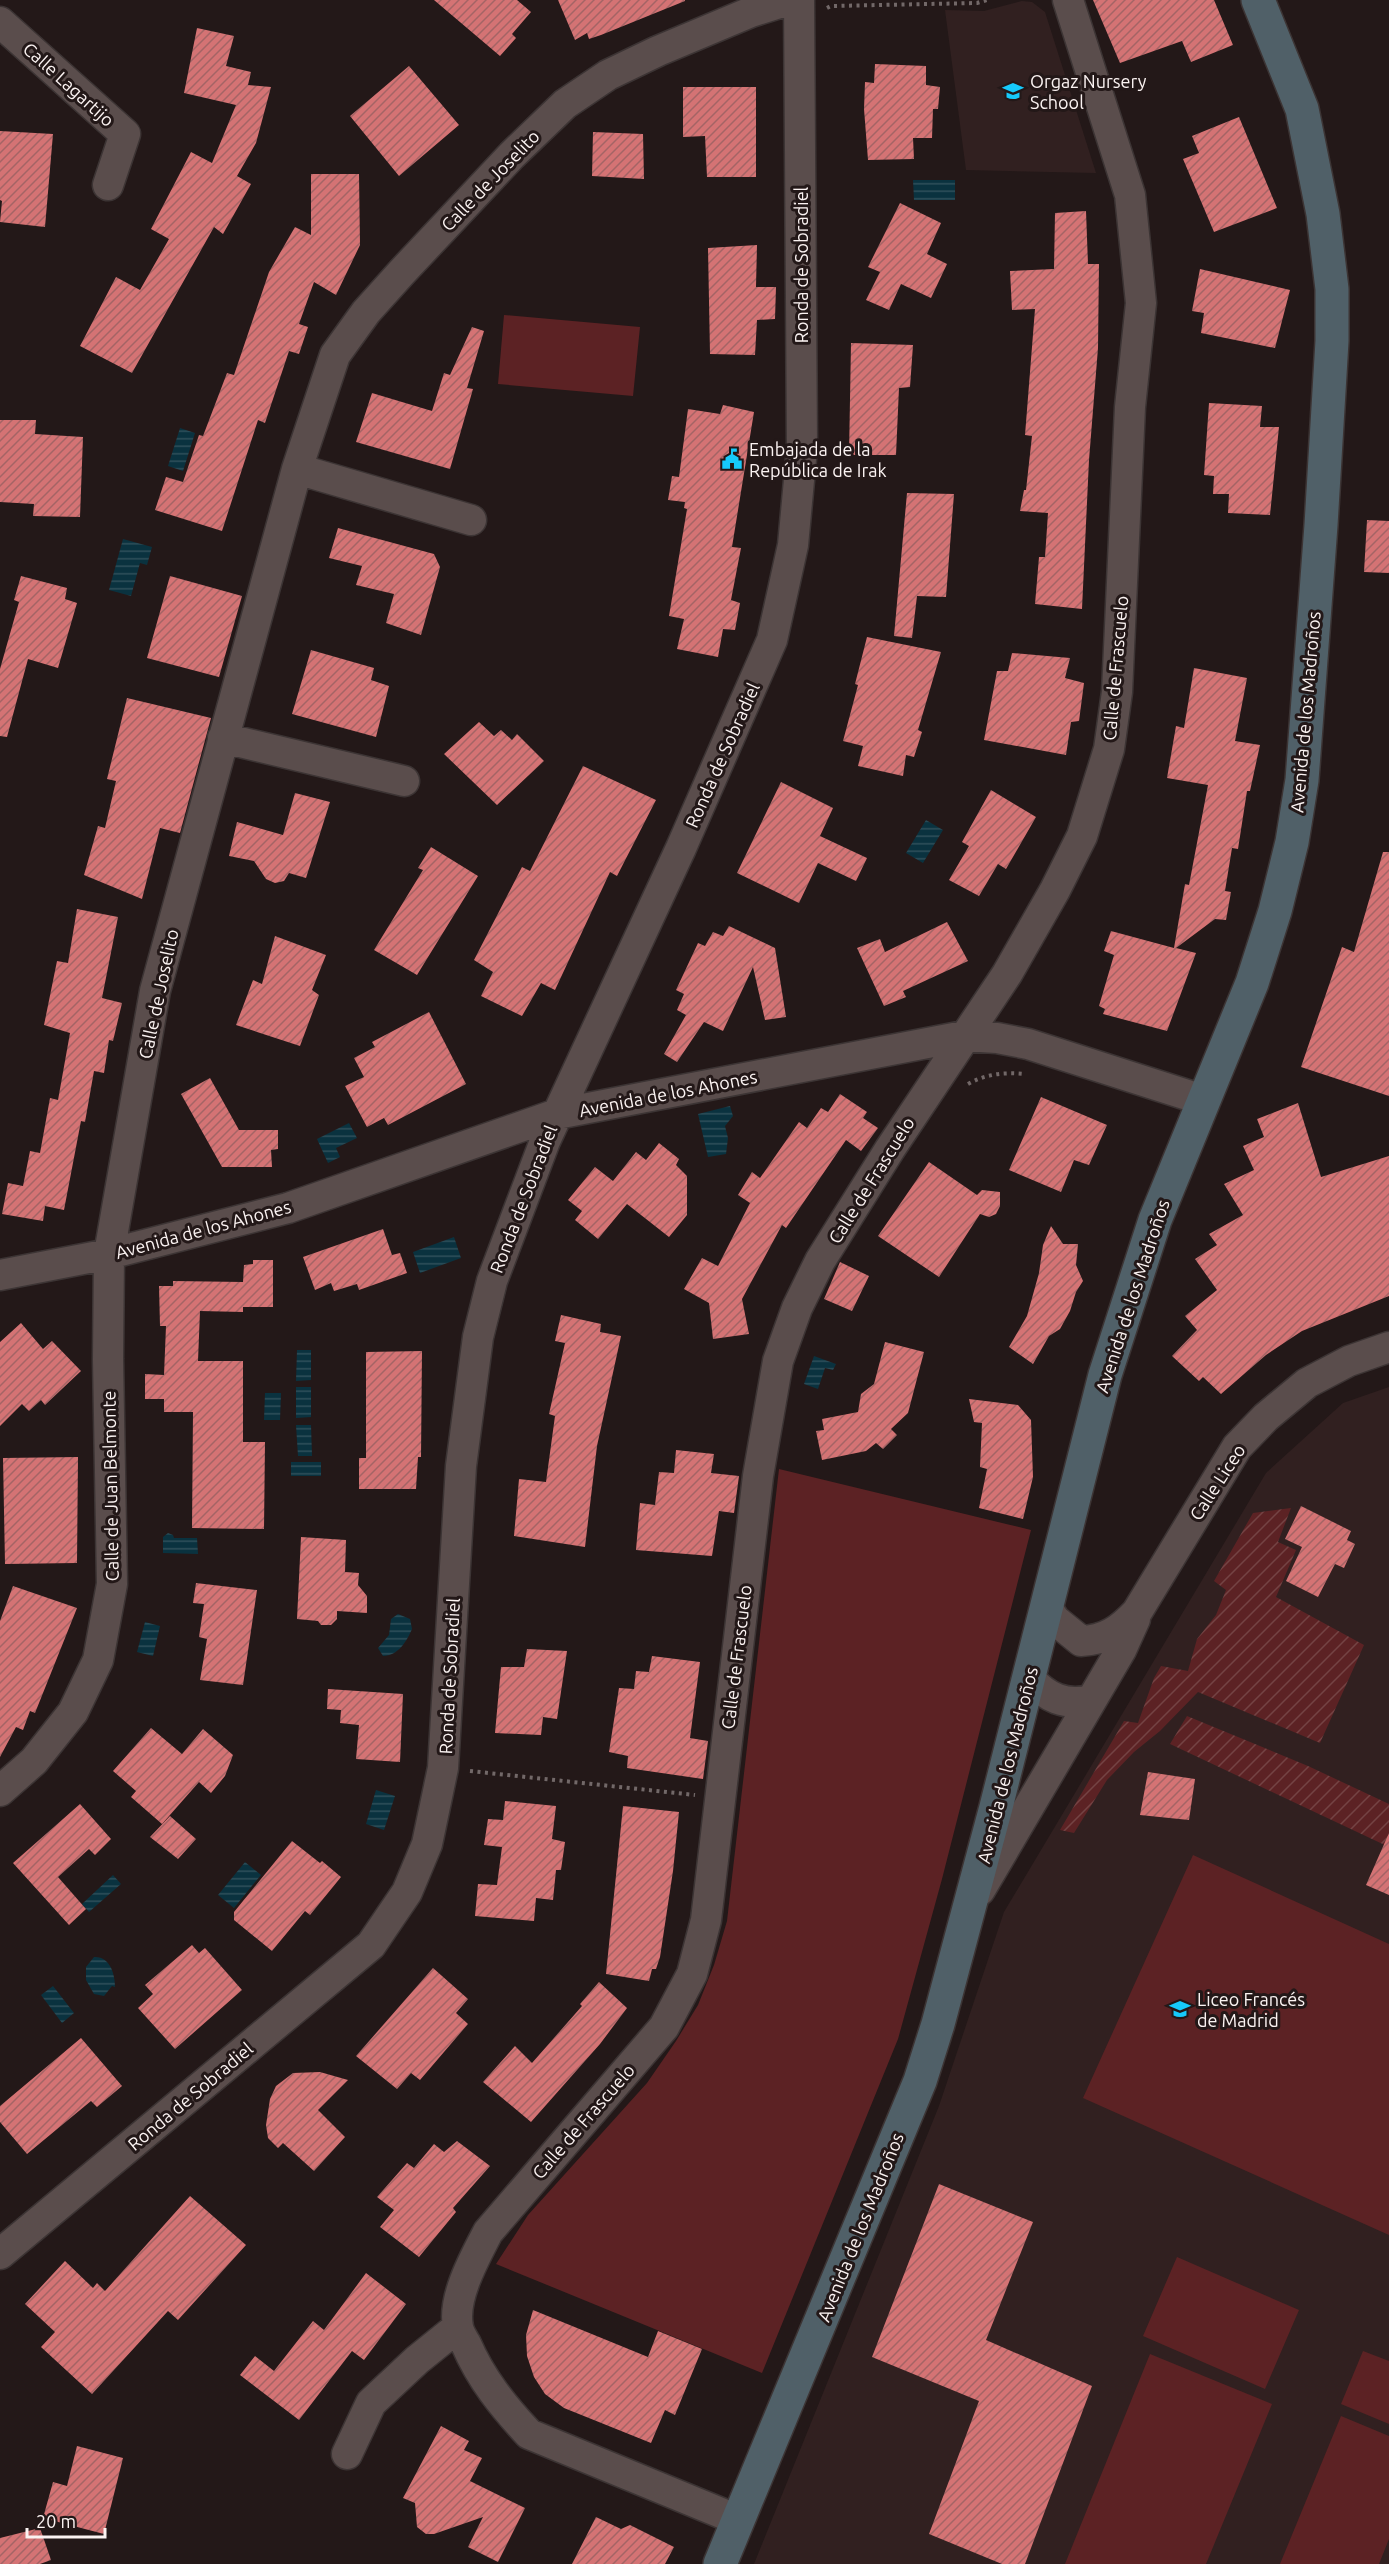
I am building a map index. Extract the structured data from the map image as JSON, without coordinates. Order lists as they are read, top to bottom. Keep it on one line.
{"streets":{"street":["Calle Lagartijo","Calle de Joselito","Ronda de Sobradiel","Calle de Frascuelo","Avenida de los Madroños","Avenida de los Ahones","Calle Liceo","Calle de Juan Belmonte"]},"crossings":[["Calle de Joselito","Avenida de los Ahones"],["Calle de Joselito","Calle de Juan Belmonte"],["Ronda de Sobradiel","Avenida de los Ahones"],["Calle de Frascuelo","Avenida de los Madroños"],["Calle de Frascuelo","Avenida de los Ahones"],["Avenida de los Madroños","Avenida de los Ahones"],["Avenida de los Madroños","Calle Liceo"],["Avenida de los Ahones","Calle de Juan Belmonte"]],"places":{"school or university":["Orgaz Nursery School","Liceo Francés de Madrid"],"public building":["Embajada de la República de Irak"]},"scale_bar":"20 m"}
